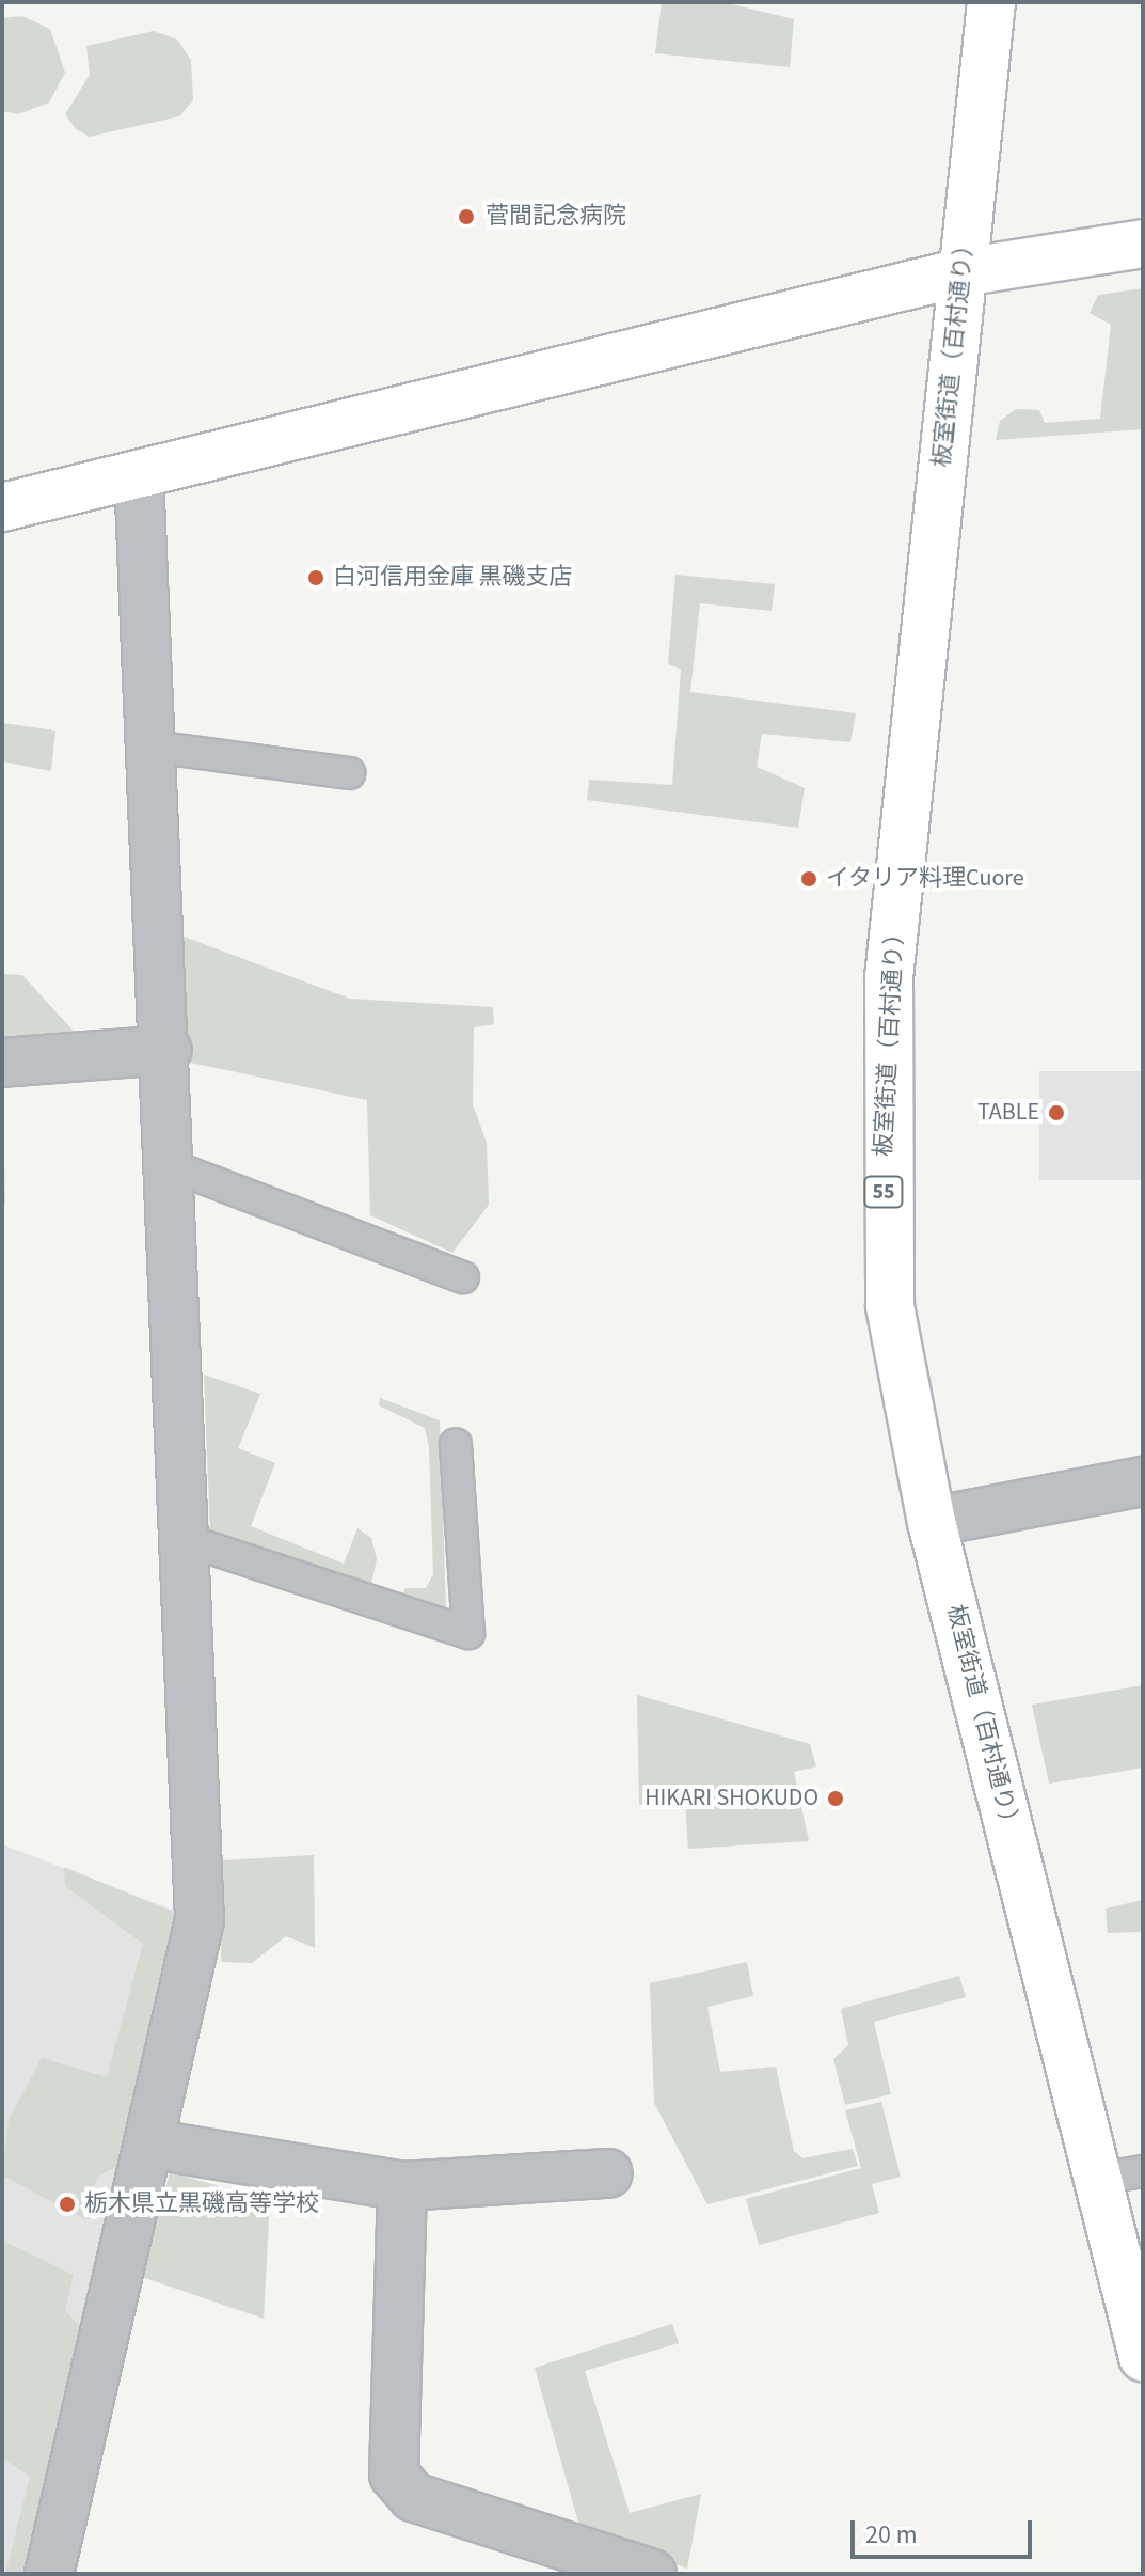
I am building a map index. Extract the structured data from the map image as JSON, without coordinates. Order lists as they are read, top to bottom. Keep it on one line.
{"streets":{"main road":["板室街道（百村通り）","55"]},"places":["菅間記念病院","白河信用金庫 黒磯支店","イタリア料理Cuore","TABLE","HIKARI SHOKUDO","栃木県立黒磯高等学校"],"scale_bar":"20 m"}
